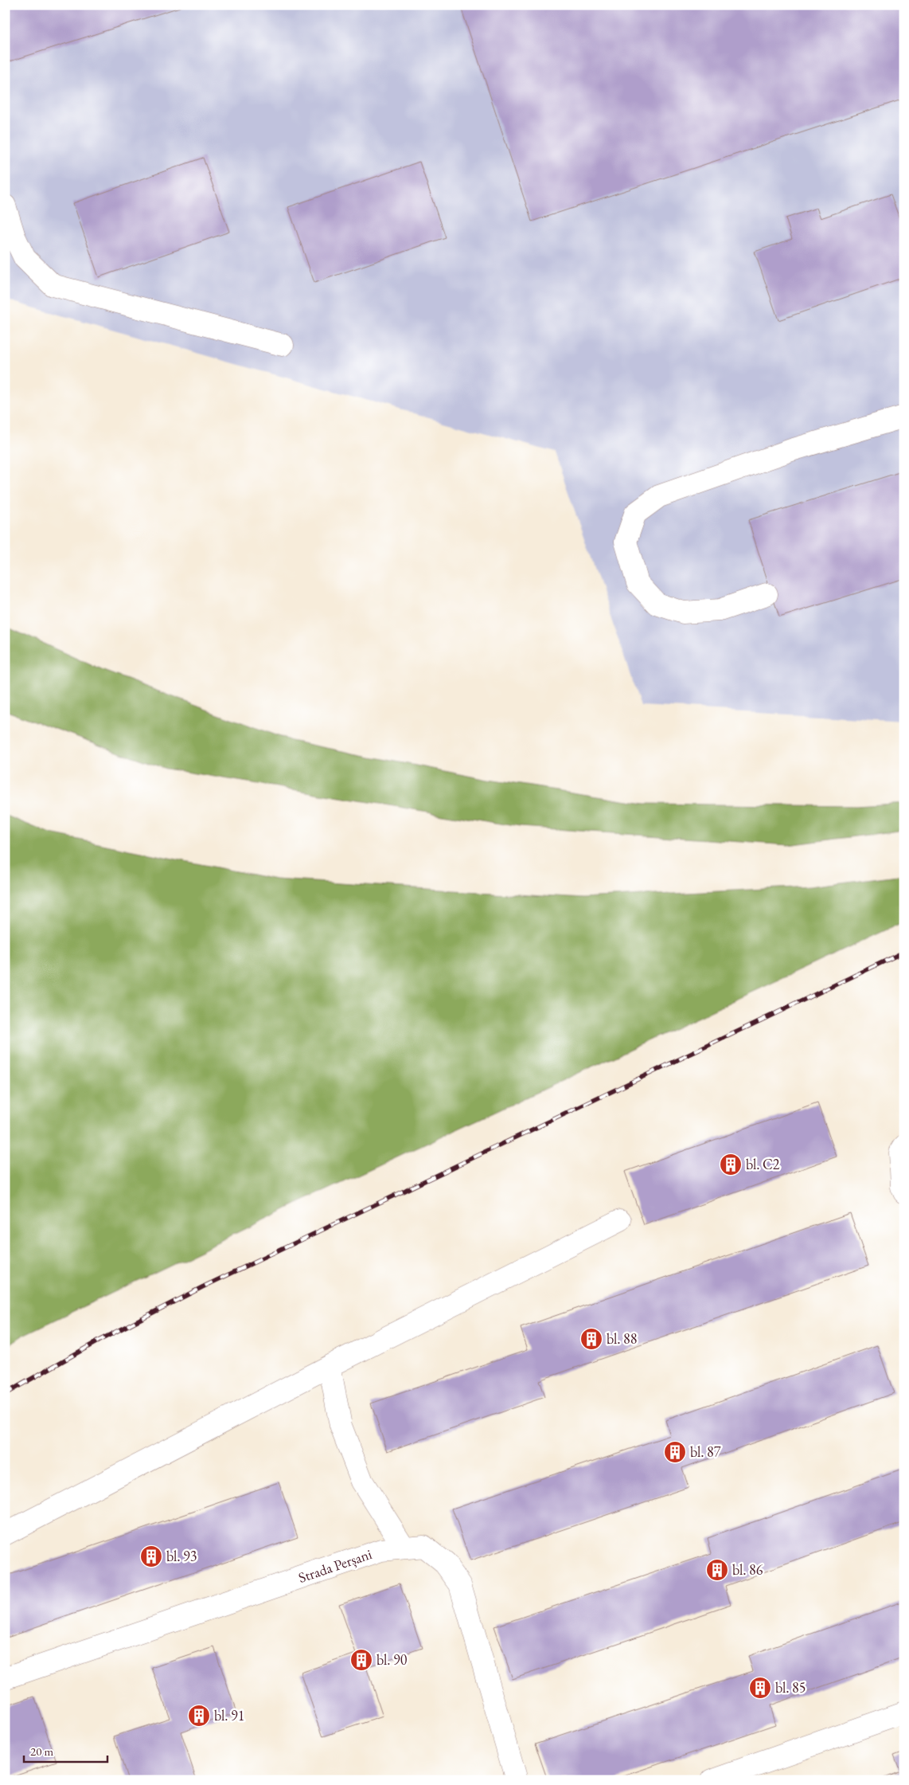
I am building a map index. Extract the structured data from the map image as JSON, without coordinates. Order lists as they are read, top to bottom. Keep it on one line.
{"streets":{"street":["Strada Perșani"]},"places":{"building":["bl. C2","bl. 88","bl. 87","bl. 93","bl. 86","bl. 90","bl. 85","bl. 91"]},"scale_bar":"20 m"}
